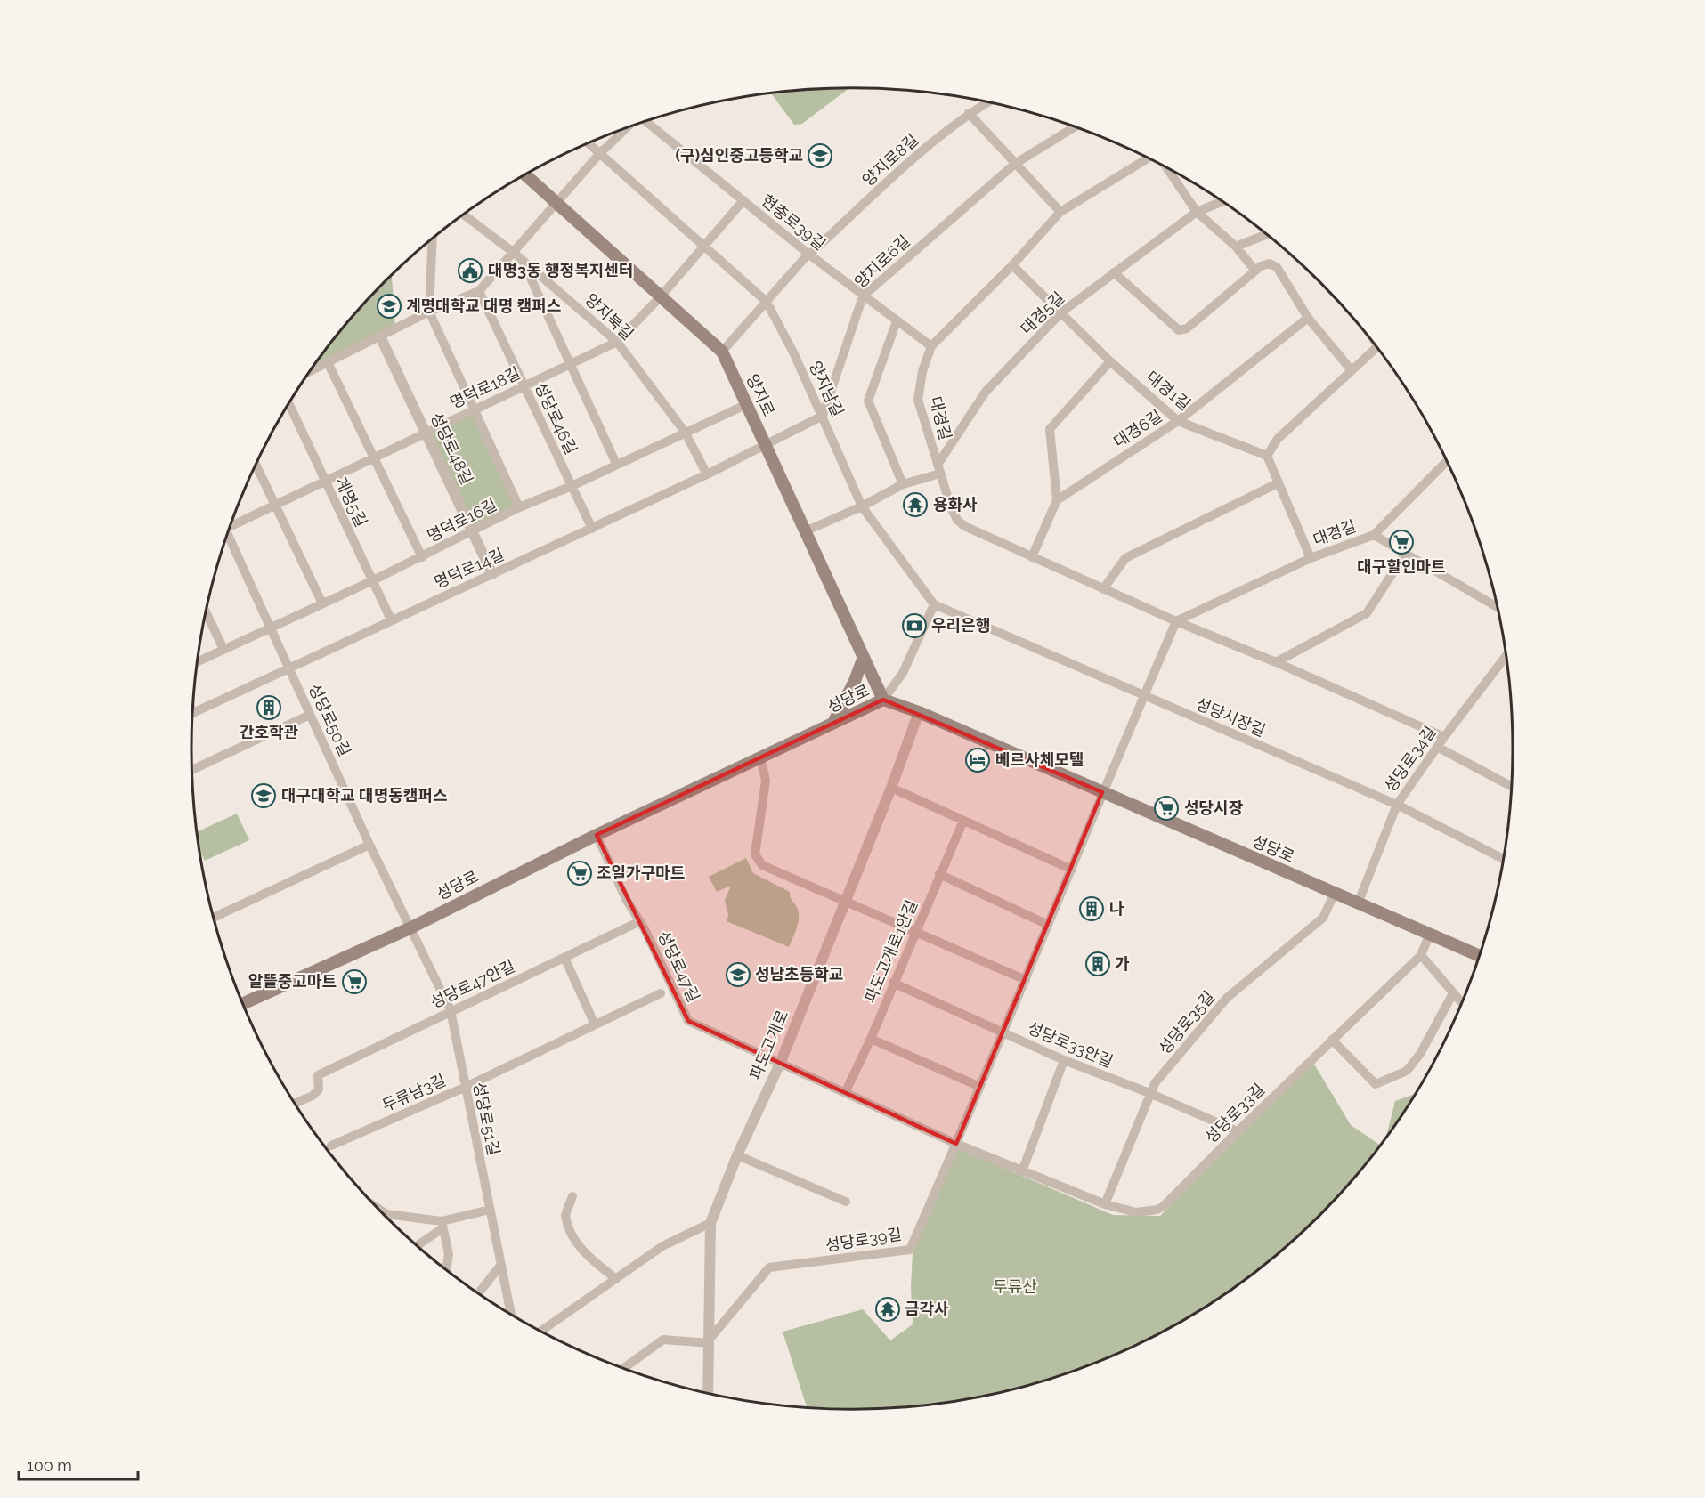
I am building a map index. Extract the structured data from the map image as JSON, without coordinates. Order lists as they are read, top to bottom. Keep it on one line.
{"streets":{"main road":["양지로","성당로"],"street":["양지로8길","현충로39길","양지로6길","대경5길","양지북길","명덕로18길","양지남길","대경1길","성당로46길","대경길","대경6길","성당로48길","계명5길","명덕로16길","명덕로14길","성당시장길","성당로50길","성당로34길","파도고개로1안길","성당로47길","성당로47안길","성당로35길","파도고개로","성당로33안길","두류남3길","성당로33길","성당로51길","성당로39길"]},"crossings":[["양지로8길","현충로39길"],["양지로8길","양지남길"],["양지로8길","양지로"],["현충로39길","양지로6길"],["현충로39길","명덕로18길"],["현충로39길","대경길"],["양지로6길","양지남길"],["대경5길","대경1길"],["대경5길","대경길"],["양지북길","명덕로18길"],["양지북길","명덕로16길"],["양지북길","명덕로14길"],["명덕로18길","양지남길"],["명덕로18길","양지로"],["명덕로18길","성당로46길"],["명덕로18길","성당로48길"],["명덕로18길","계명5길"],["양지남길","성당시장길"],["대경1길","대경길"],["대경1길","대경6길"],["양지로","명덕로16길"],["양지로","명덕로14길"],["양지로","성당로"],["성당로46길","명덕로16길"],["성당로46길","명덕로14길"],["성당로48길","명덕로16길"],["성당로48길","명덕로14길"],["계명5길","명덕로16길"],["계명5길","명덕로14길"],["명덕로16길","성당로50길"],["명덕로14길","성당로50길"],["성당로","성당로50길"],["성당로","성당로34길"],["성당로","성당로47길"],["성당로","성당로35길"],["성당로","파도고개로"],["성당로","성당로33길"],["성당로","성당로51길"],["성당로","성당로39길"],["성당시장길","성당로34길"],["성당로50길","성당로51길"],["파도고개로1안길","성당로33안길"],["파도고개로1안길","성당로33길"],["성당로47길","성당로47안길"],["성당로47길","파도고개로"],["성당로47길","성당로33길"],["성당로47안길","성당로51길"],["성당로35길","성당로33안길"],["성당로35길","성당로33길"],["파도고개로","성당로33길"],["파도고개로","성당로39길"],["성당로33안길","성당로33길"],["성당로33안길","성당로39길"],["두류남3길","성당로51길"],["성당로33길","성당로39길"]],"parks":["두류산"],"places":{"school or university":["(구)심인중고등학교","계명대학교 대명 캠퍼스","대구대학교 대명동캠퍼스","성남초등학교"],"public building":["대명3동 행정복지센터"],"temple":["용화사","금각사"],"supermarket":["대구할인마트","성당시장","조일가구마트","알뜰중고마트"],"bank":["우리은행"],"building":["간호학관","나","가"],"hotel":["베르사체모텔"]},"scale_bar":"100 m"}
